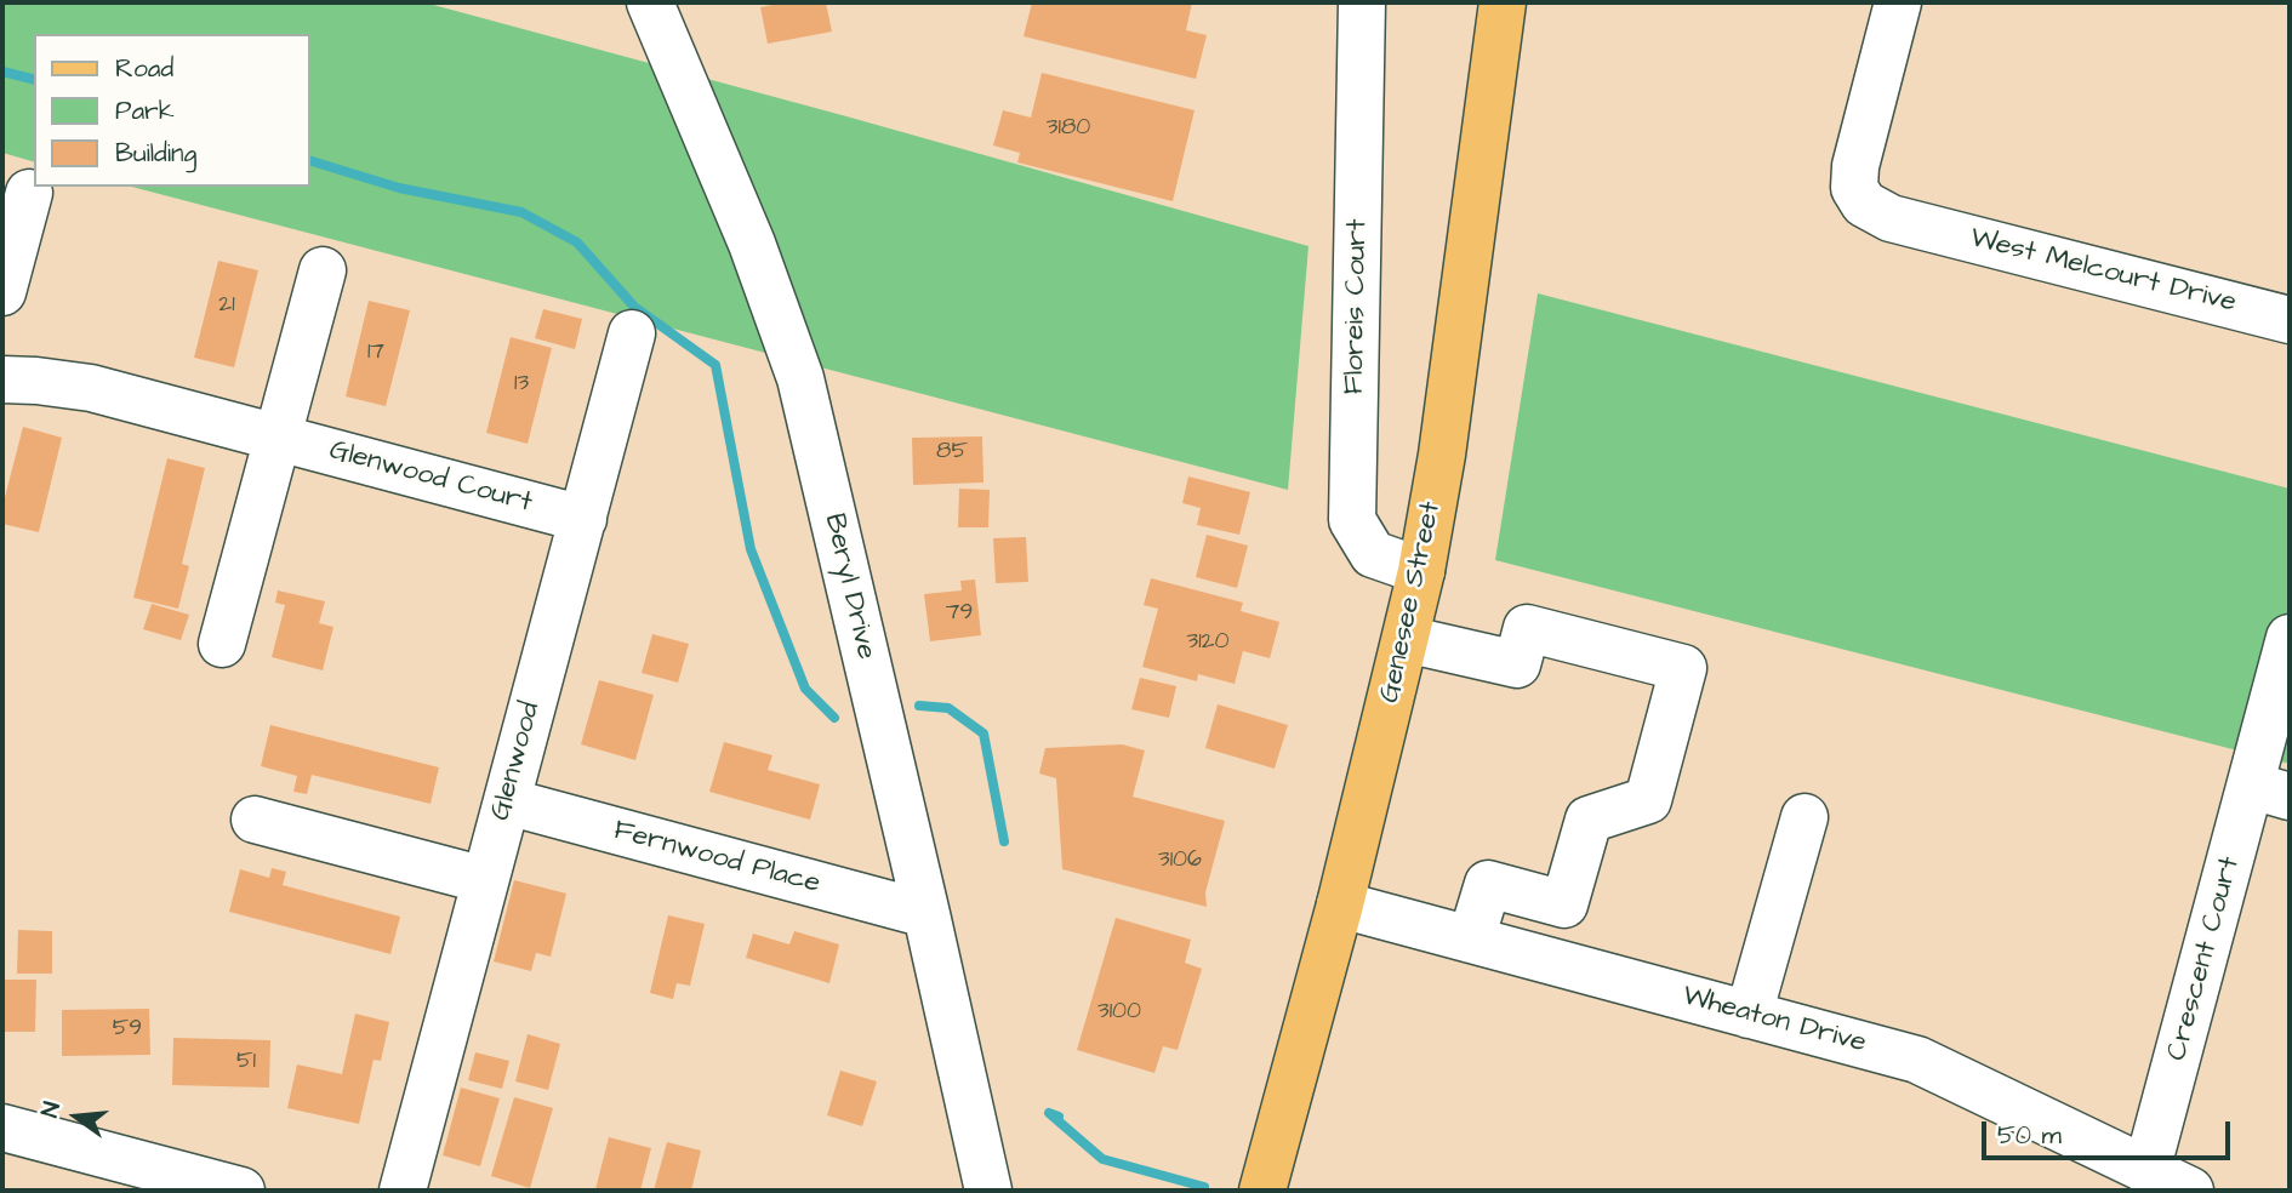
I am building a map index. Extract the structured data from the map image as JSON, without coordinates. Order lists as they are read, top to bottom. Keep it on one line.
{"streets":{"main road":["Genesee Street"],"street":["West Melcourt Drive","Floreis Court","Glenwood Court","Beryl Drive","Glenwood","Fernwood Place","Crescent Court","Wheaton Drive"]},"crossings":[["Floreis Court","Genesee Street"],["Glenwood Court","Glenwood"],["Beryl Drive","Fernwood Place"],["Genesee Street","Wheaton Drive"],["Glenwood","Fernwood Place"],["Crescent Court","Wheaton Drive"]],"house_numbers":["3180","21","17","13","85","79","3120","3106","3100","59","51"],"legend":["Road","Park","Building"],"scale_bar":"50 m","north":"left"}
